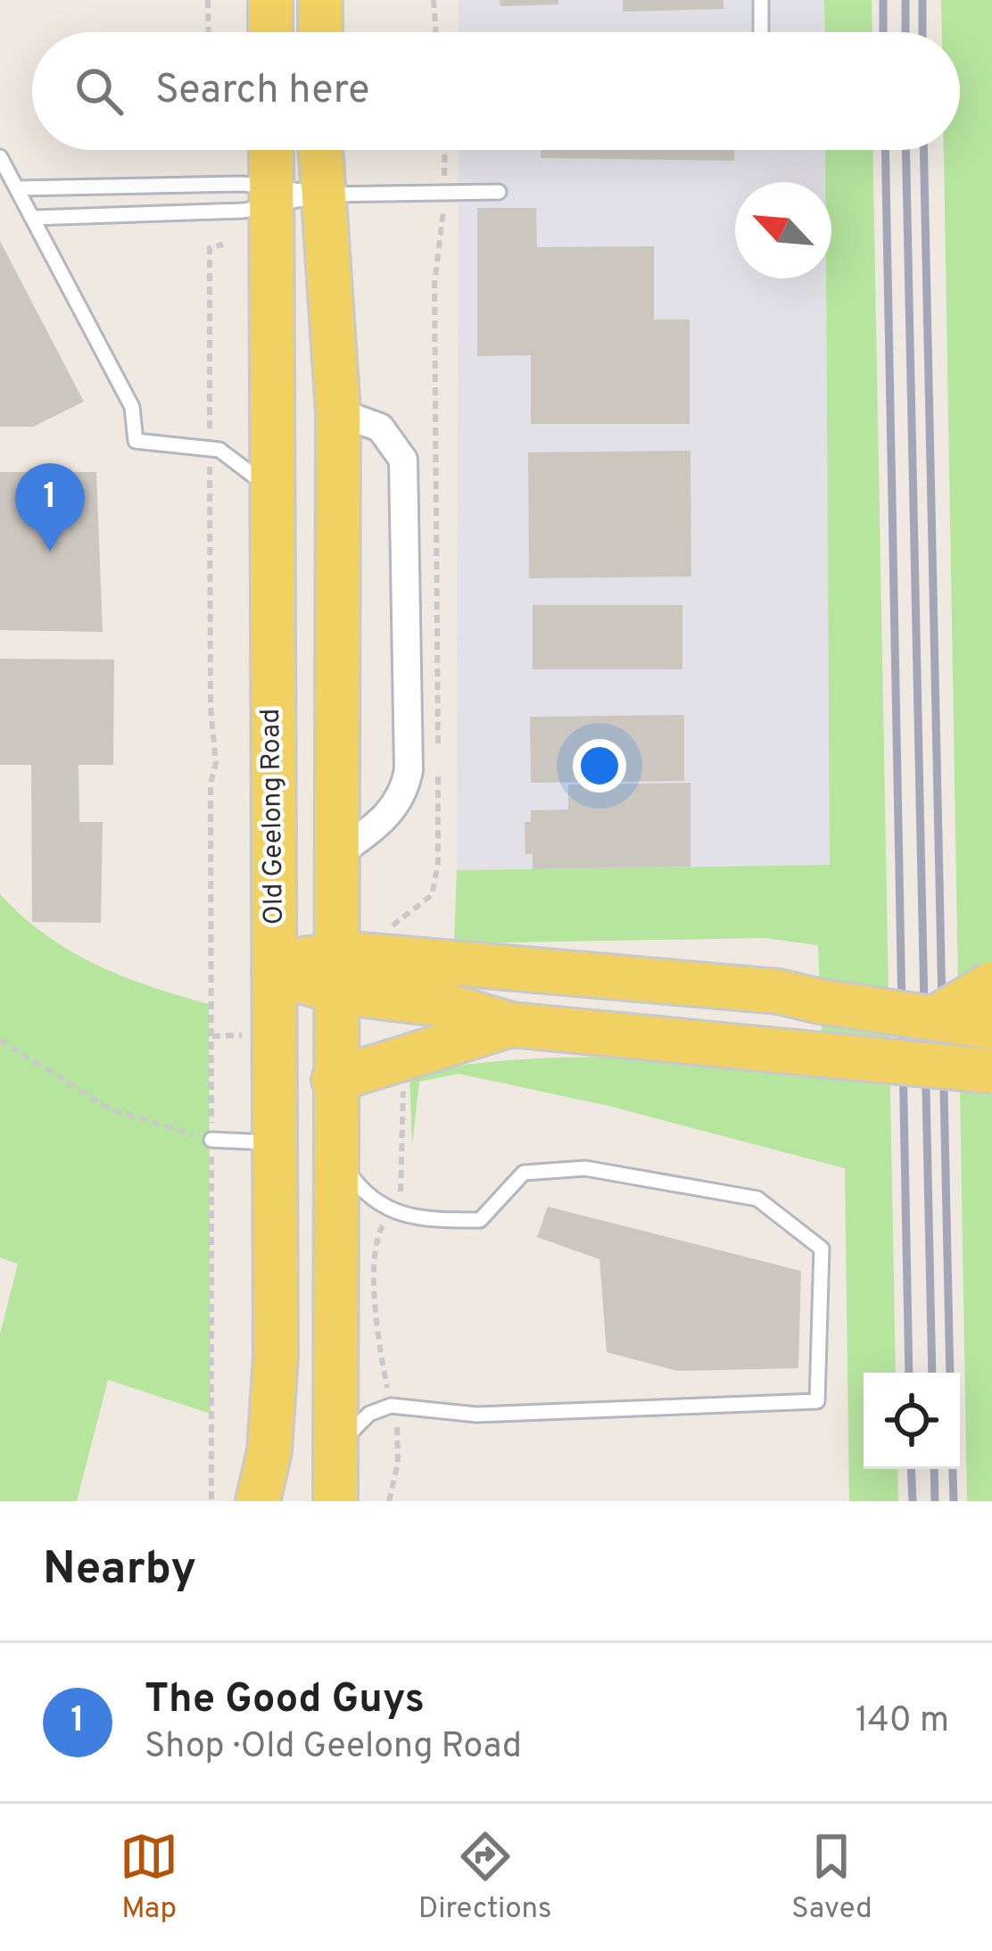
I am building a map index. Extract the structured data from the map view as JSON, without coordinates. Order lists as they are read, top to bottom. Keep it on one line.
{"streets":{"main road":["Old Geelong Road"]},"north":"top left","page":{"search":"Search here","pins":"1","heading":"Nearby","list":[{"mark":"1","name":"The Good Guys","note":"Shop · Old Geelong Road","value":"140 m"}],"nav":["Map","Directions","Saved"]}}
